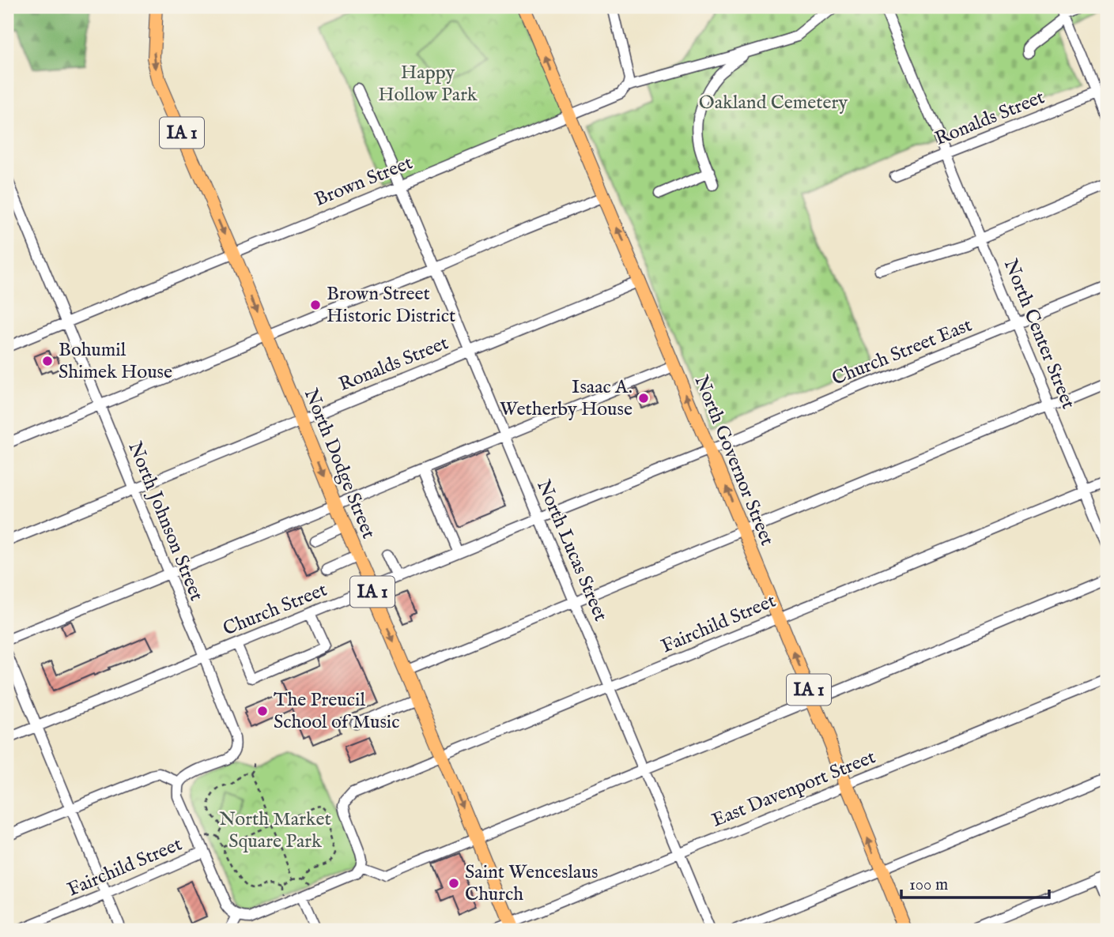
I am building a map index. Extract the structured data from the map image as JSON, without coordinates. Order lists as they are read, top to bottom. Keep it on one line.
{"streets":{"main road":["IA 1","North Governor Street","North Dodge Street"],"street":["Ronalds Street","Brown Street","North Center Street","Church Street East","North Johnson Street","North Lucas Street","Church Street","Fairchild Street","East Davenport Street"]},"crossings":[["Ronalds Street","North Center Street"],["Ronalds Street","North Governor Street"],["Ronalds Street","North Dodge Street"],["Ronalds Street","North Johnson Street"],["Ronalds Street","North Lucas Street"],["Brown Street","North Governor Street"],["Brown Street","North Dodge Street"],["Brown Street","North Johnson Street"],["Brown Street","North Lucas Street"],["North Center Street","Church Street East"],["North Center Street","Fairchild Street"],["Church Street East","North Governor Street"],["Church Street East","Church Street"],["North Governor Street","Church Street"],["North Governor Street","Fairchild Street"],["North Governor Street","East Davenport Street"],["North Dodge Street","Church Street"],["North Dodge Street","Fairchild Street"],["North Dodge Street","East Davenport Street"],["North Johnson Street","Church Street"],["North Lucas Street","Church Street"],["North Lucas Street","Fairchild Street"],["North Lucas Street","East Davenport Street"]],"one_way":["North Governor Street","North Dodge Street"],"parks":["Happy Hollow Park","Oakland Cemetery","North Market Square Park"],"places":["Brown Street Historic District","Bohumil Shimek House","Isaac A. Wetherby House","The Preucil School of Music","Saint Wenceslaus Church"],"scale_bar":"100 m"}
